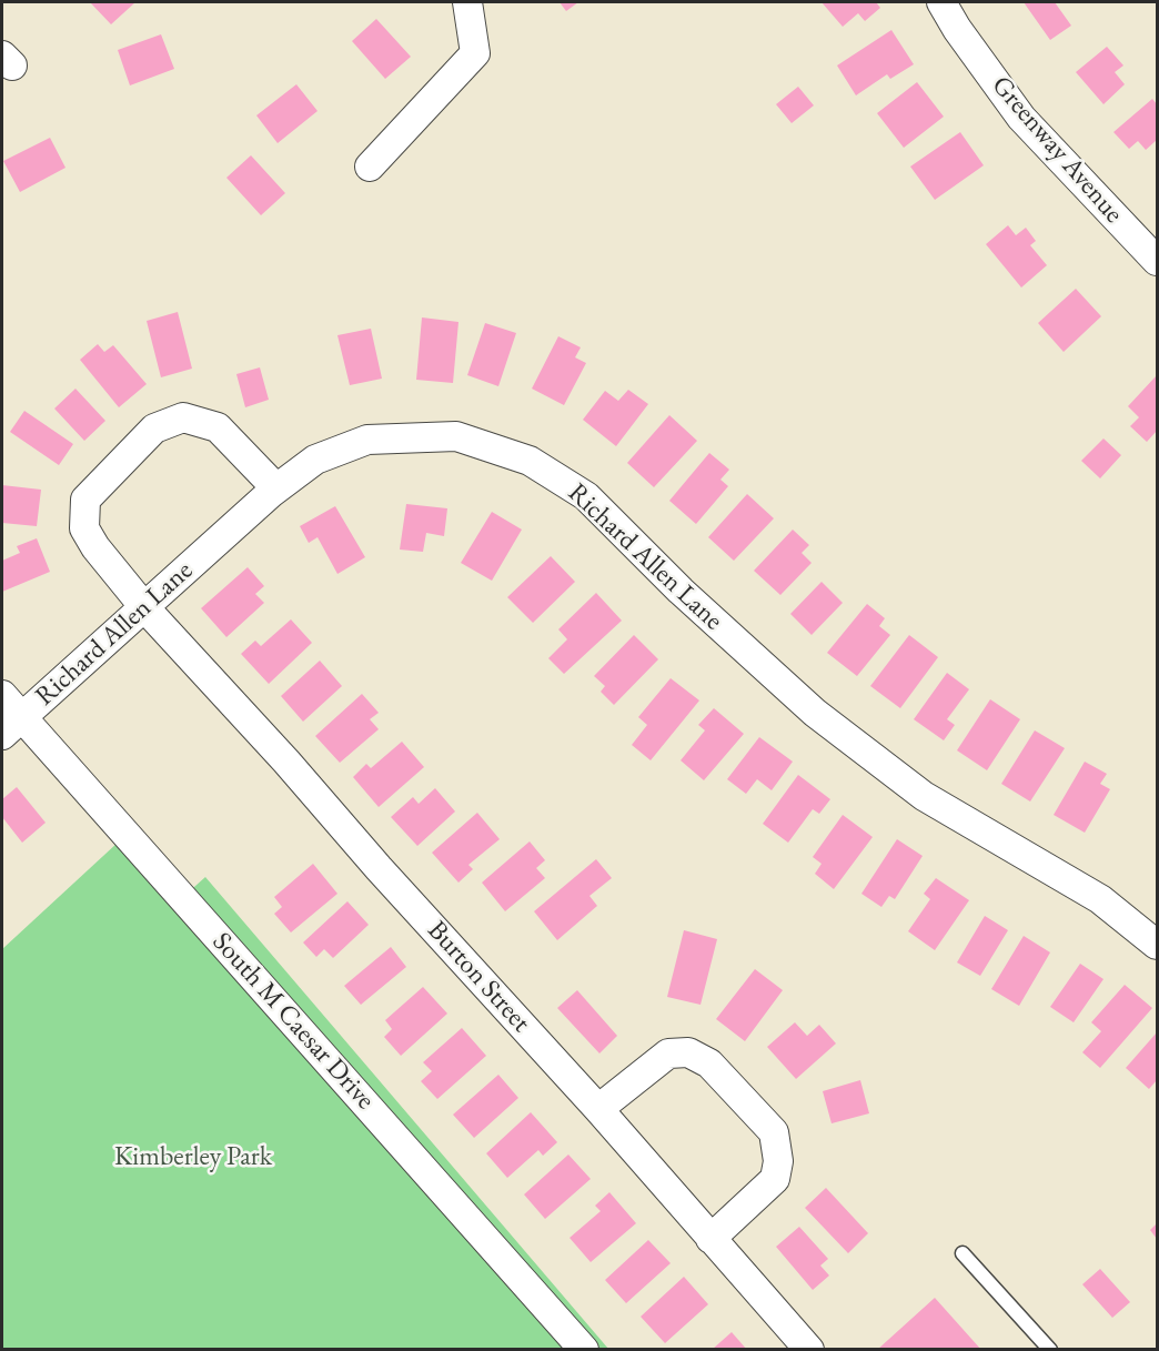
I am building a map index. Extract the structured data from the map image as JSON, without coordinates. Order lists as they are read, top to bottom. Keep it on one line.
{"streets":{"street":["Greenway Avenue","Richard Allen Lane","Burton Street","South M Caesar Drive"]},"crossings":[["Richard Allen Lane","Burton Street"],["Richard Allen Lane","South M Caesar Drive"]],"parks":["Kimberley Park"]}
